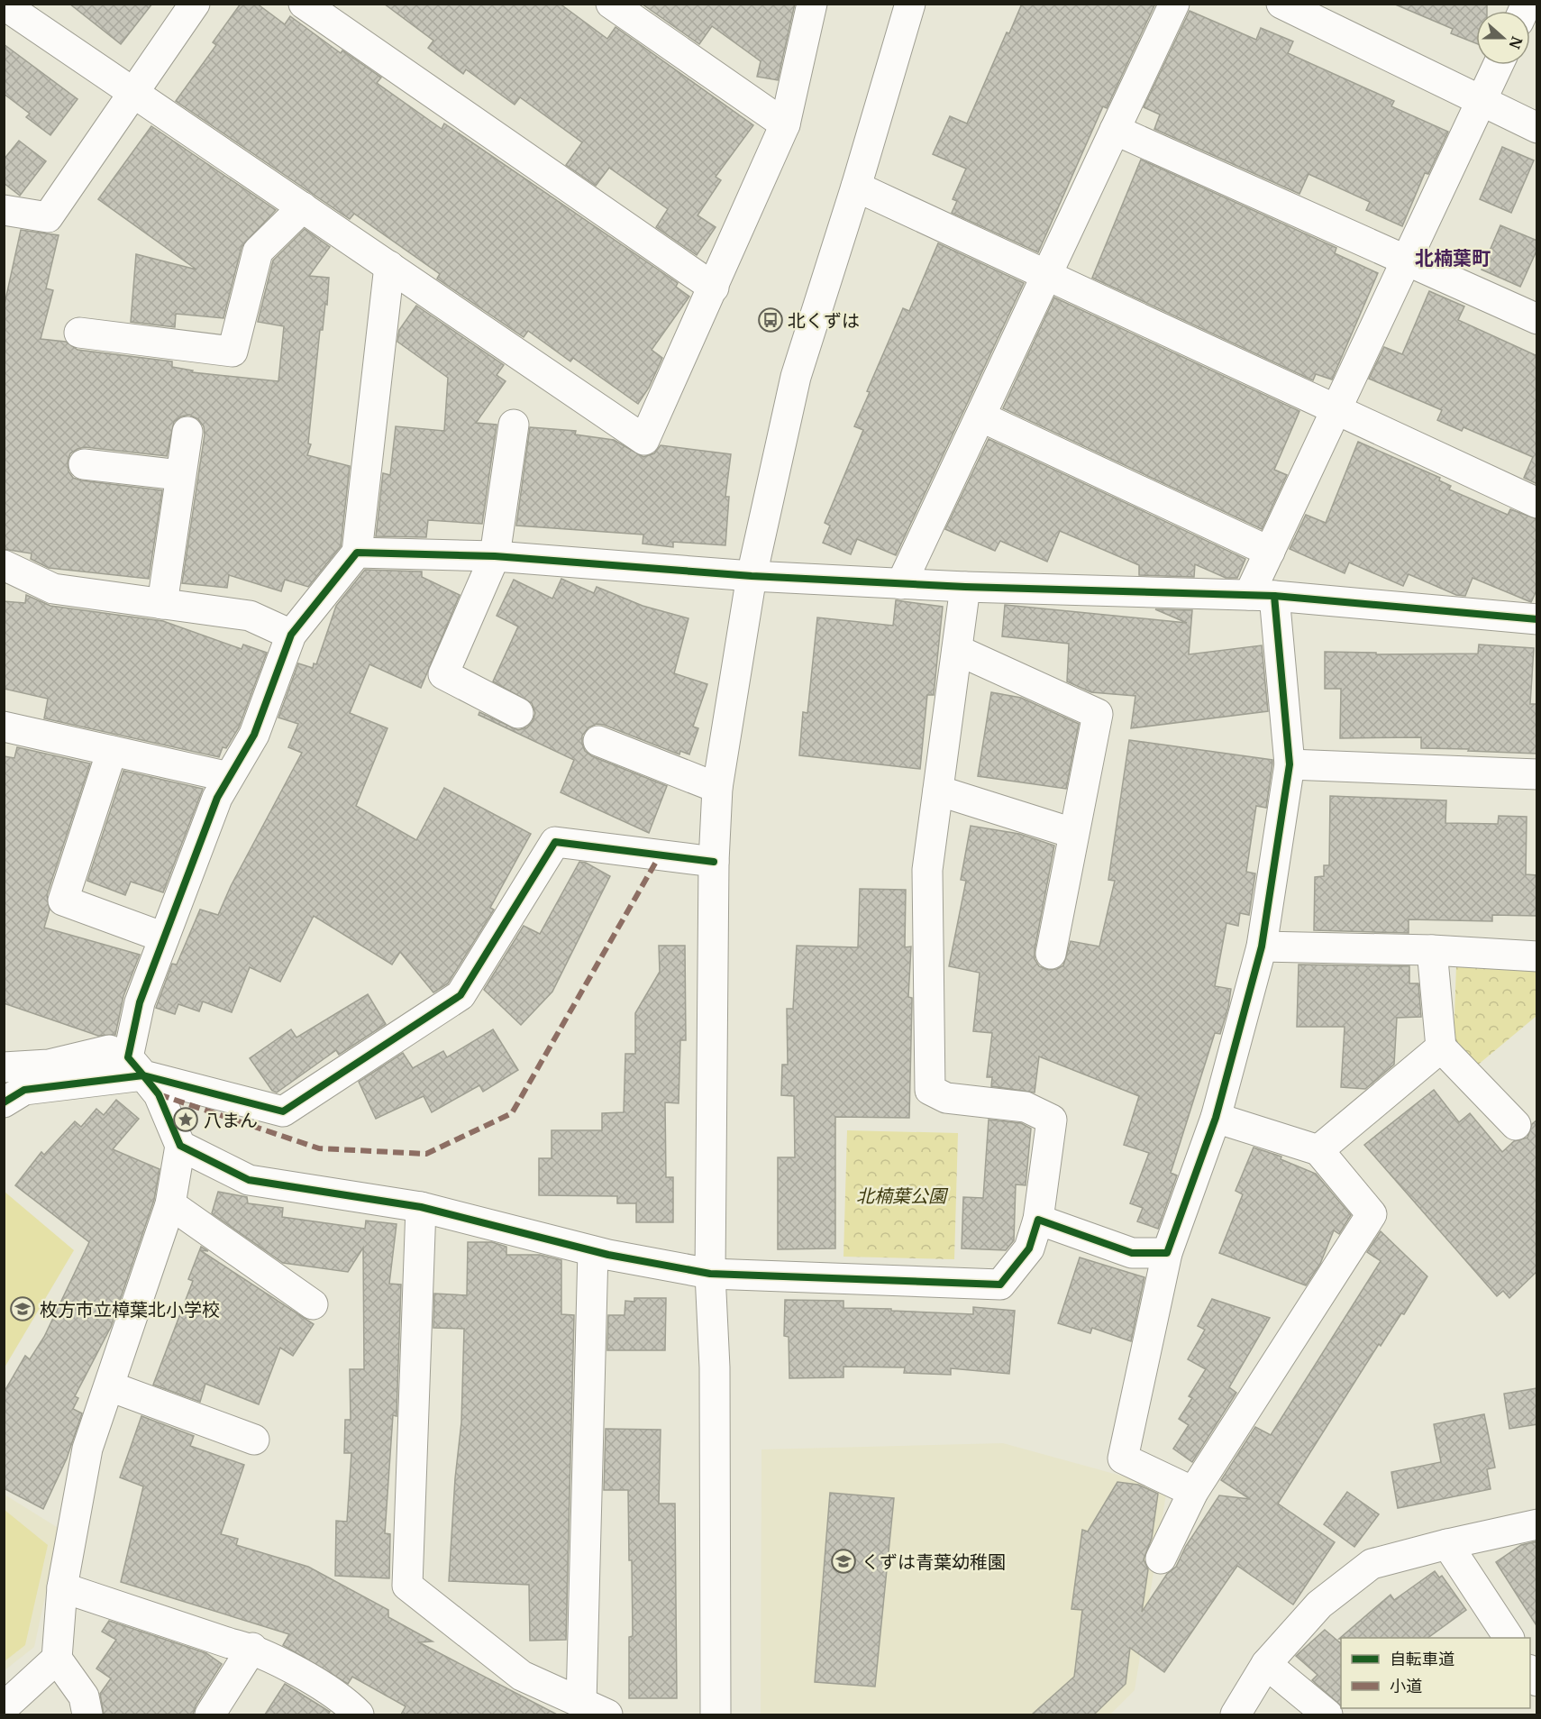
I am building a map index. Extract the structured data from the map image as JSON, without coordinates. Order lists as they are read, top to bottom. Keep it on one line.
{"districts":["北楠葉町"],"parks":["北楠葉公園"],"places":{"bus stop":["北くずは"],"place":["八まん"],"school or university":["枚方市立樟葉北小学校","くずは青葉幼稚園"]},"legend":["自転車道","小道"],"north":"right"}
